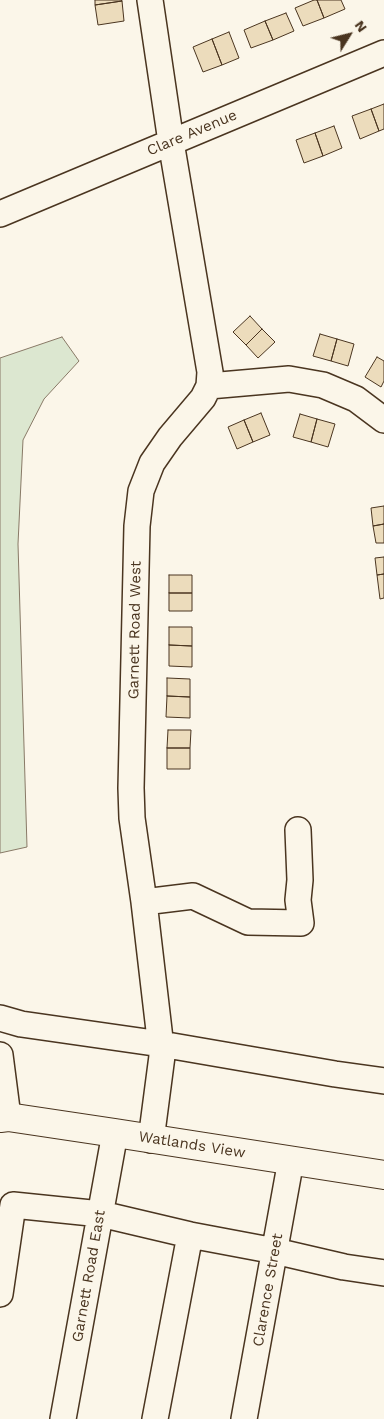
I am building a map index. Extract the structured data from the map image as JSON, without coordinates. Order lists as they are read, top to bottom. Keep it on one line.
{"streets":{"main road":["Watlands View"],"street":["Clare Avenue","Garnett Road West","Garnett Road East","Clarence Street"]},"crossings":[["Garnett Road West","Watlands View"],["Watlands View","Garnett Road East"],["Watlands View","Clarence Street"]],"north":"top right"}
